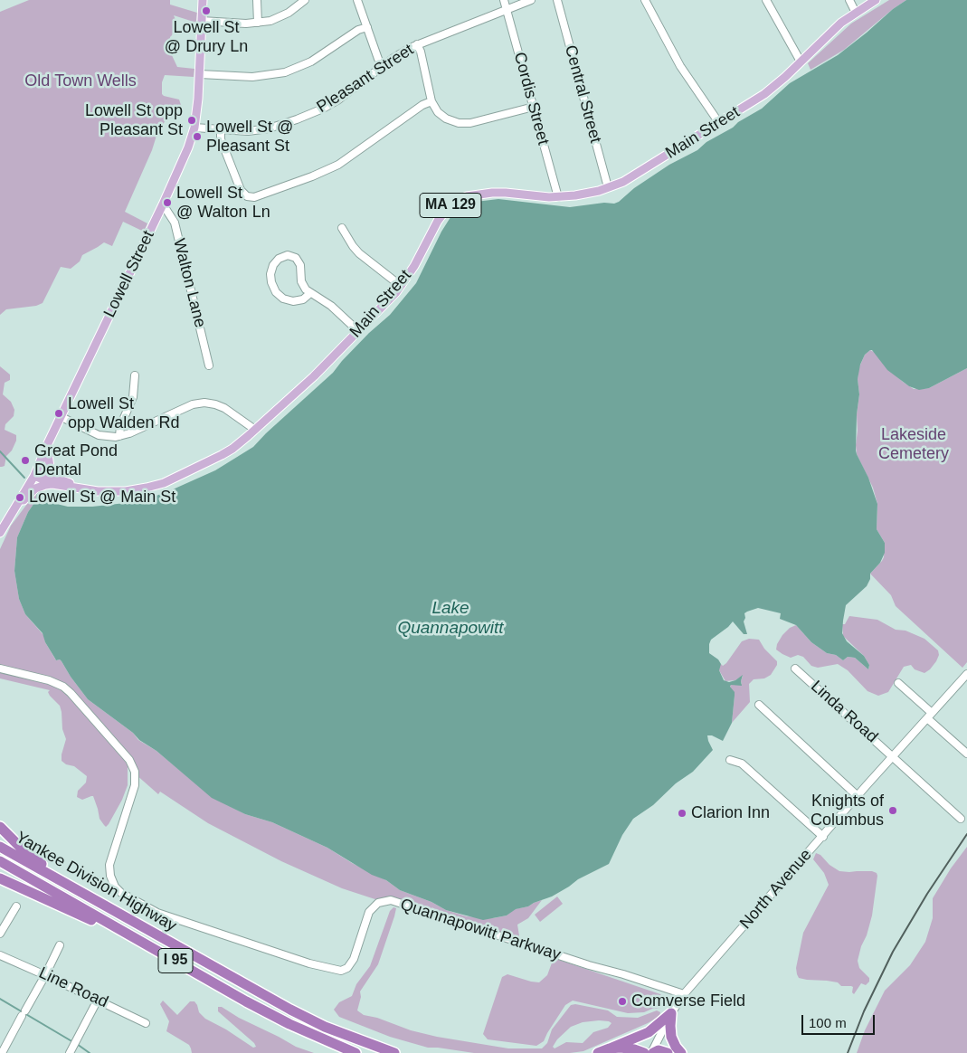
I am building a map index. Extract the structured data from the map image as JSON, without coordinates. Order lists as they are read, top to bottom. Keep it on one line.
{"streets":{"highway":["Yankee Division Highway","I 95"],"main road":["Main Street","MA 129","Lowell Street"],"street":["Pleasant Street","Central Street","Cordis Street","Walton Lane","Linda Road","North Avenue","Quannapowitt Parkway","Line Road"]},"crossings":[["Pleasant Street","Cordis Street"],["Pleasant Street","Lowell Street"],["Central Street","Main Street"],["Cordis Street","Main Street"],["Main Street","Lowell Street"],["Lowell Street","Walton Lane"],["Linda Road","North Avenue"],["North Avenue","Quannapowitt Parkway"]],"water":["Lake Quannapowitt"],"parks":["Old Town Wells","Lakeside Cemetery"],"places":["Lowell St @ Drury Ln","Lowell St opp Pleasant St","Lowell St @ Pleasant St","Lowell St @ Walton Ln","Lowell St opp Walden Rd","Great Pond Dental","Lowell St @ Main St","Knights of Columbus","Clarion Inn","Comverse Field"],"scale_bar":"100 m"}
